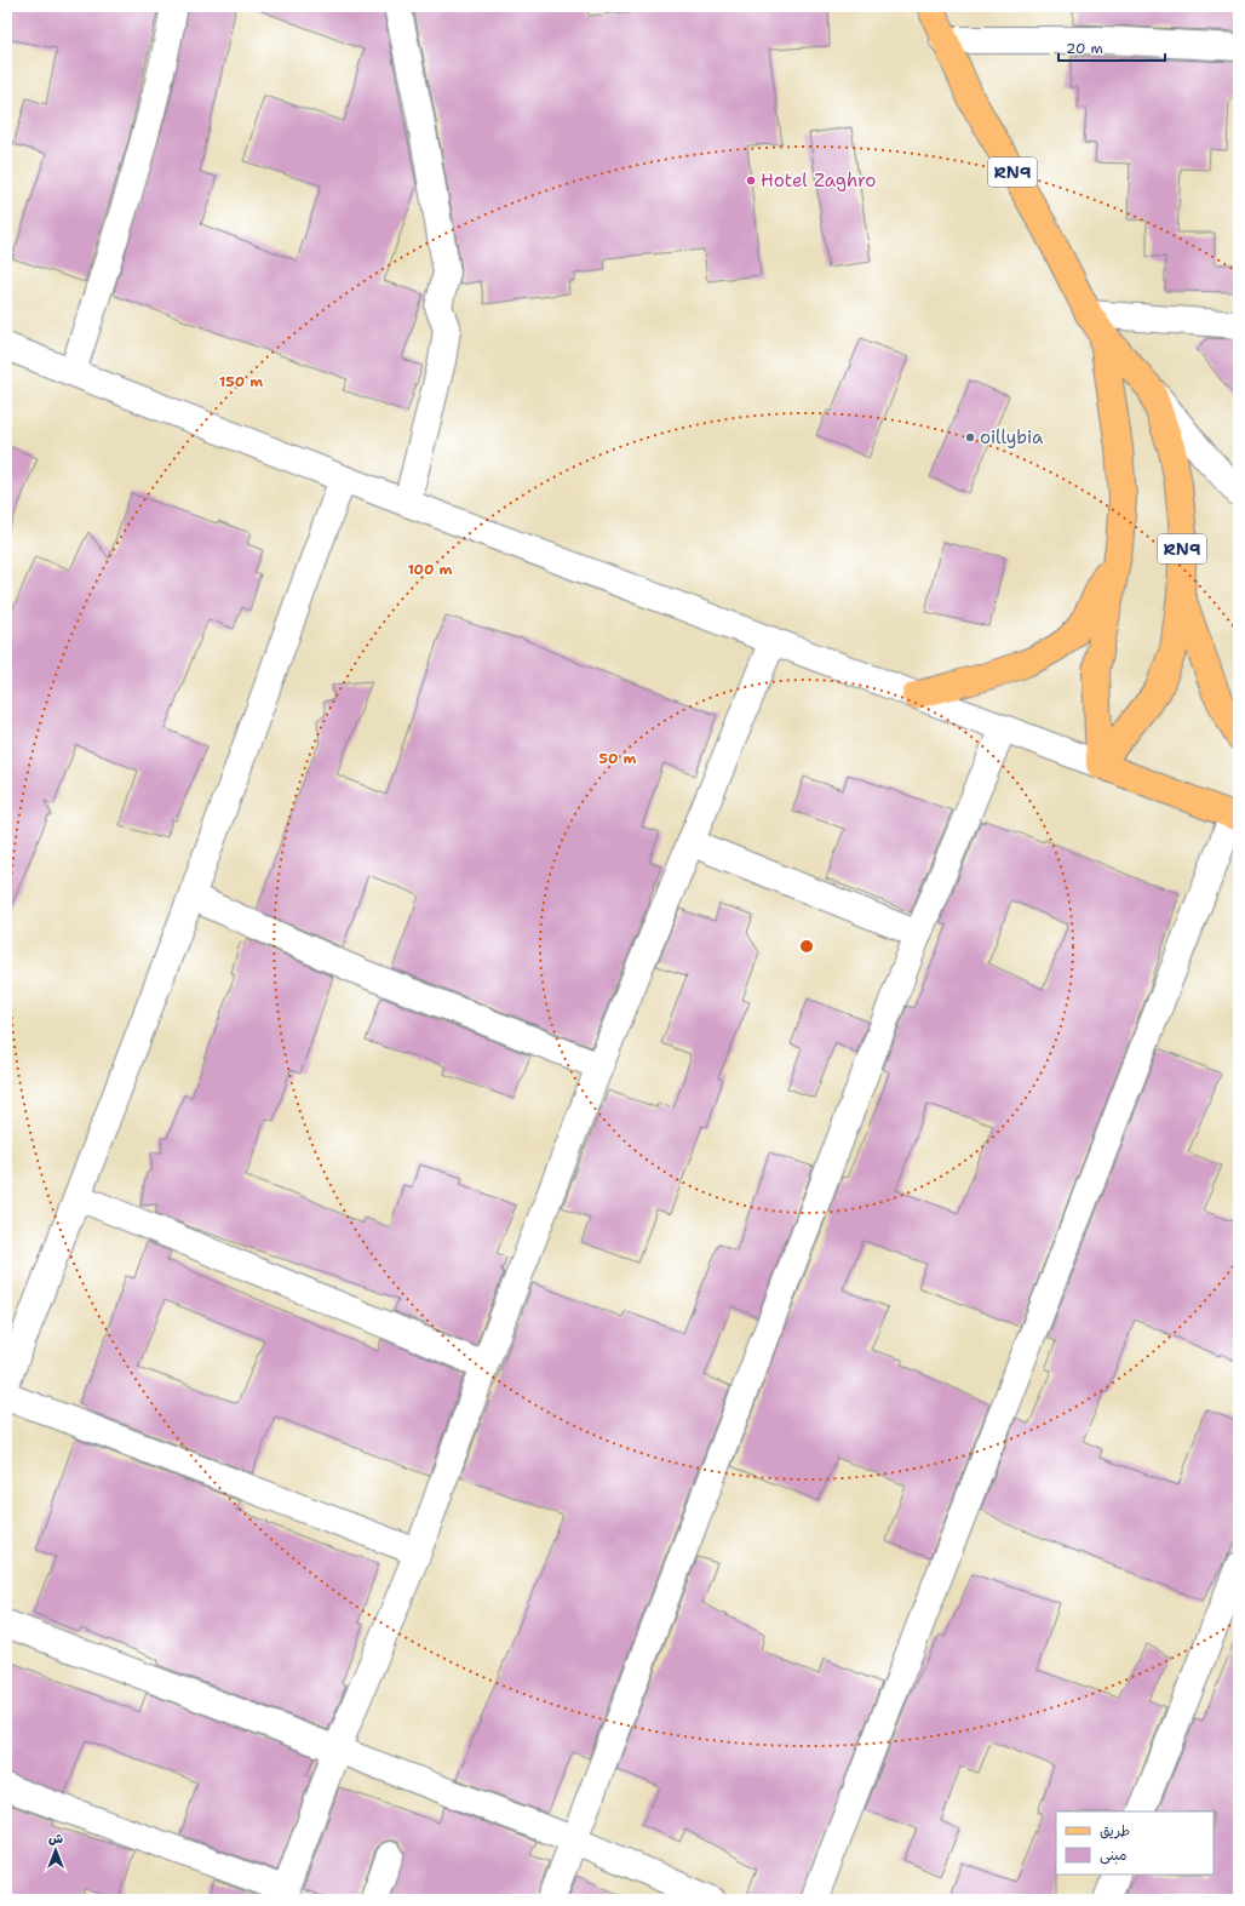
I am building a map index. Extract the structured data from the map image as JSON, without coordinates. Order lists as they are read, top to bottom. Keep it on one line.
{"streets":{"main road":["RN9"]},"places":["Hotel Zaghro","oillybia"],"legend":["طريق","مبنى"],"scale_bar":"20 m","north":"top","rings":["150 m","100 m","50 m"]}
